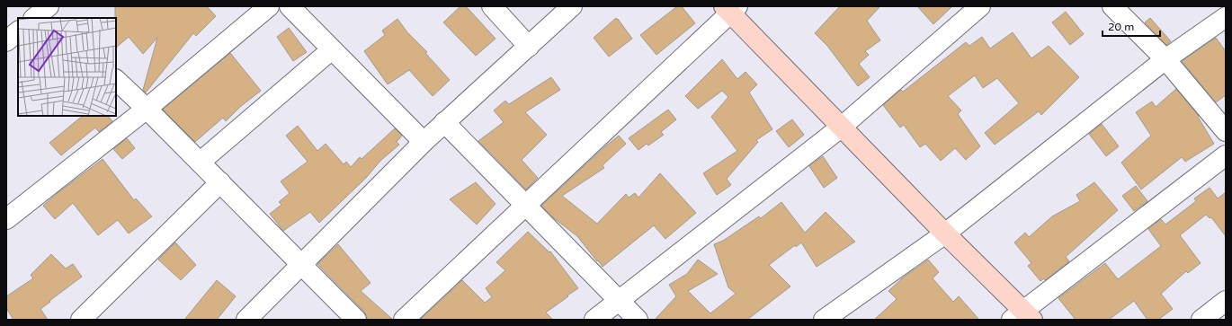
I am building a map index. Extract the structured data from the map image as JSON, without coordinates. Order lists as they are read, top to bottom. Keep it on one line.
{"scale_bar":"20 m"}
